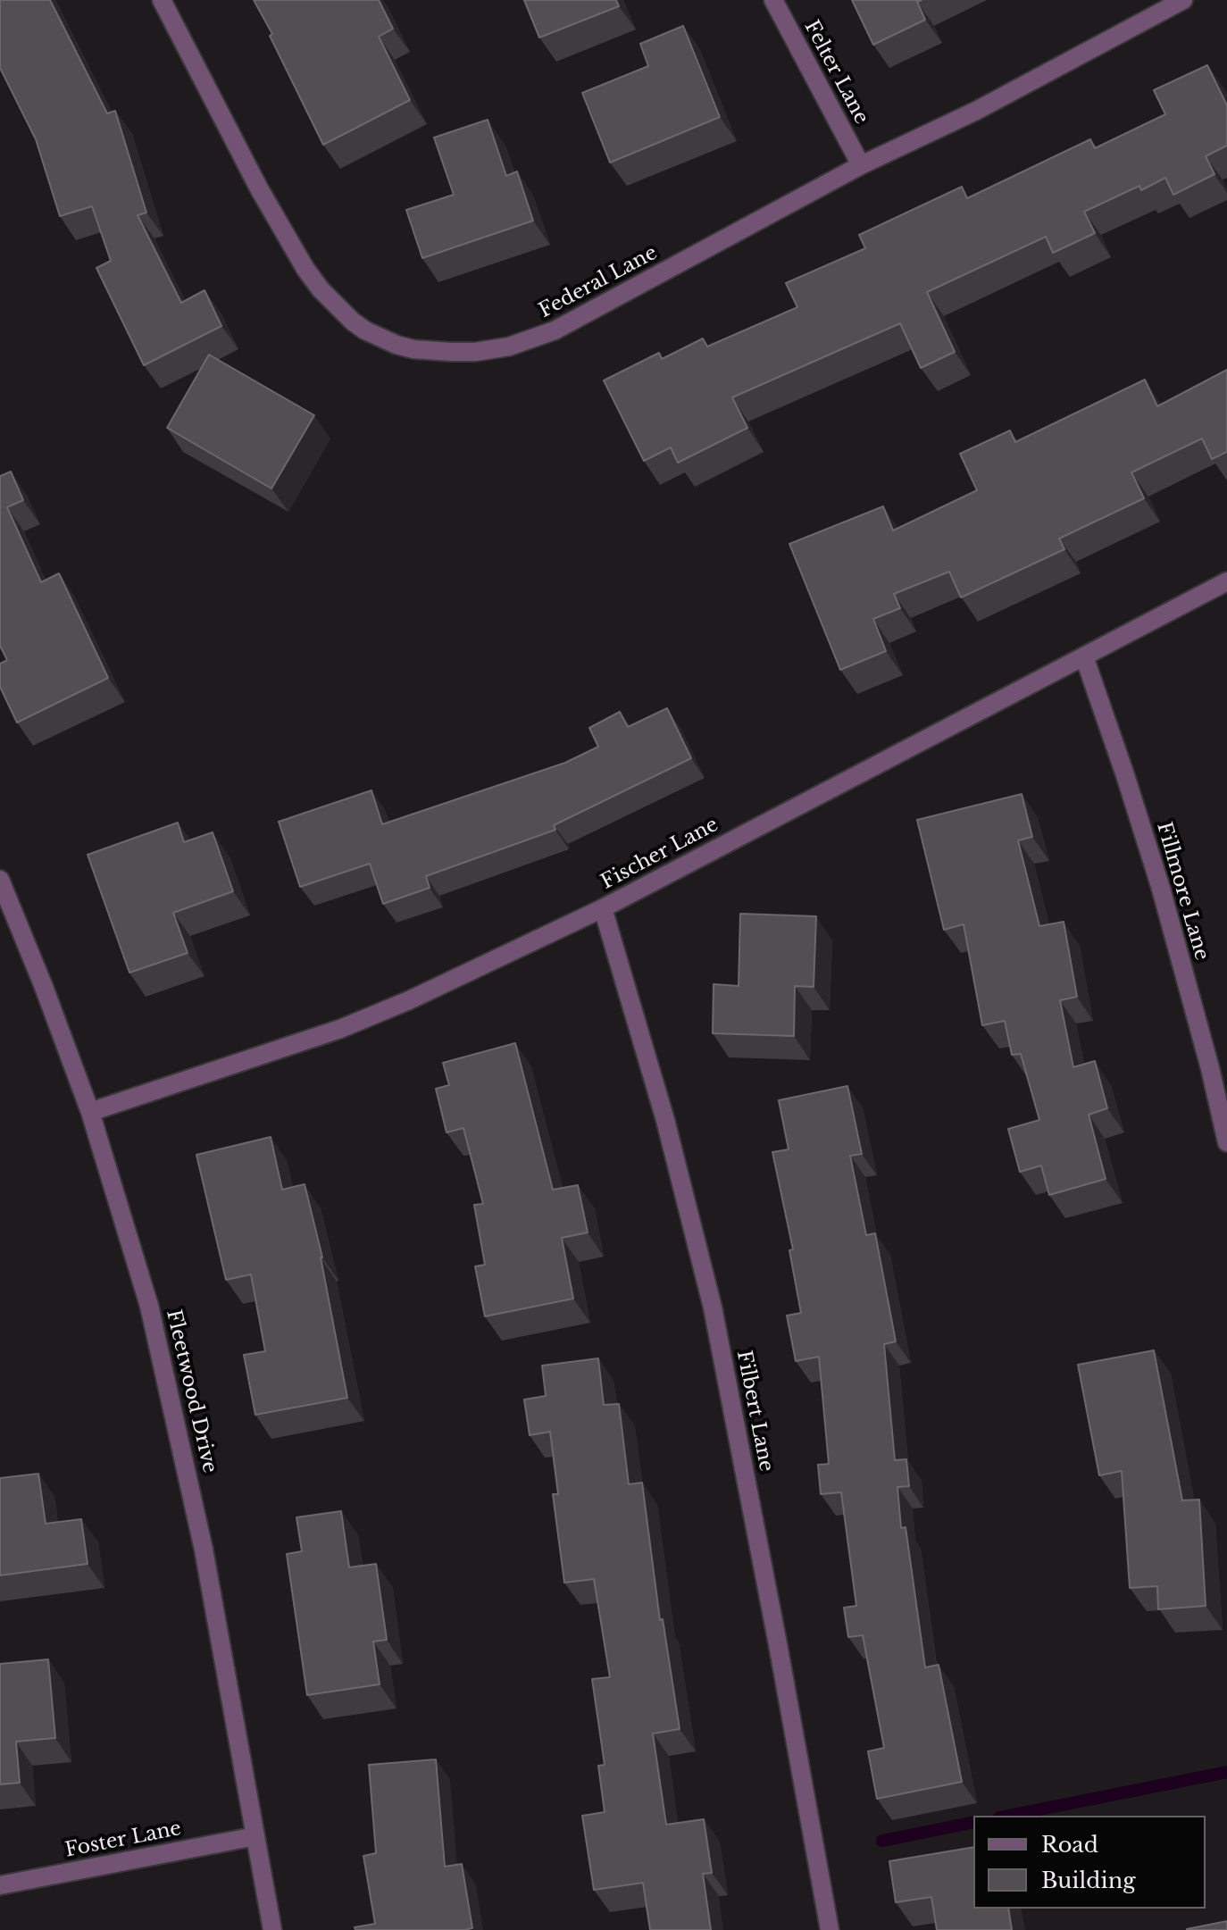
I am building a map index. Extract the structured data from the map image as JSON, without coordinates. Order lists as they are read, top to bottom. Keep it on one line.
{"streets":{"street":["Felter Lane","Federal Lane","Fischer Lane","Fillmore Lane","Fleetwood Drive","Filbert Lane","Foster Lane"]},"crossings":[["Felter Lane","Federal Lane"],["Fischer Lane","Fillmore Lane"],["Fischer Lane","Fleetwood Drive"],["Fischer Lane","Filbert Lane"],["Fleetwood Drive","Foster Lane"]],"legend":["Road","Building"]}
